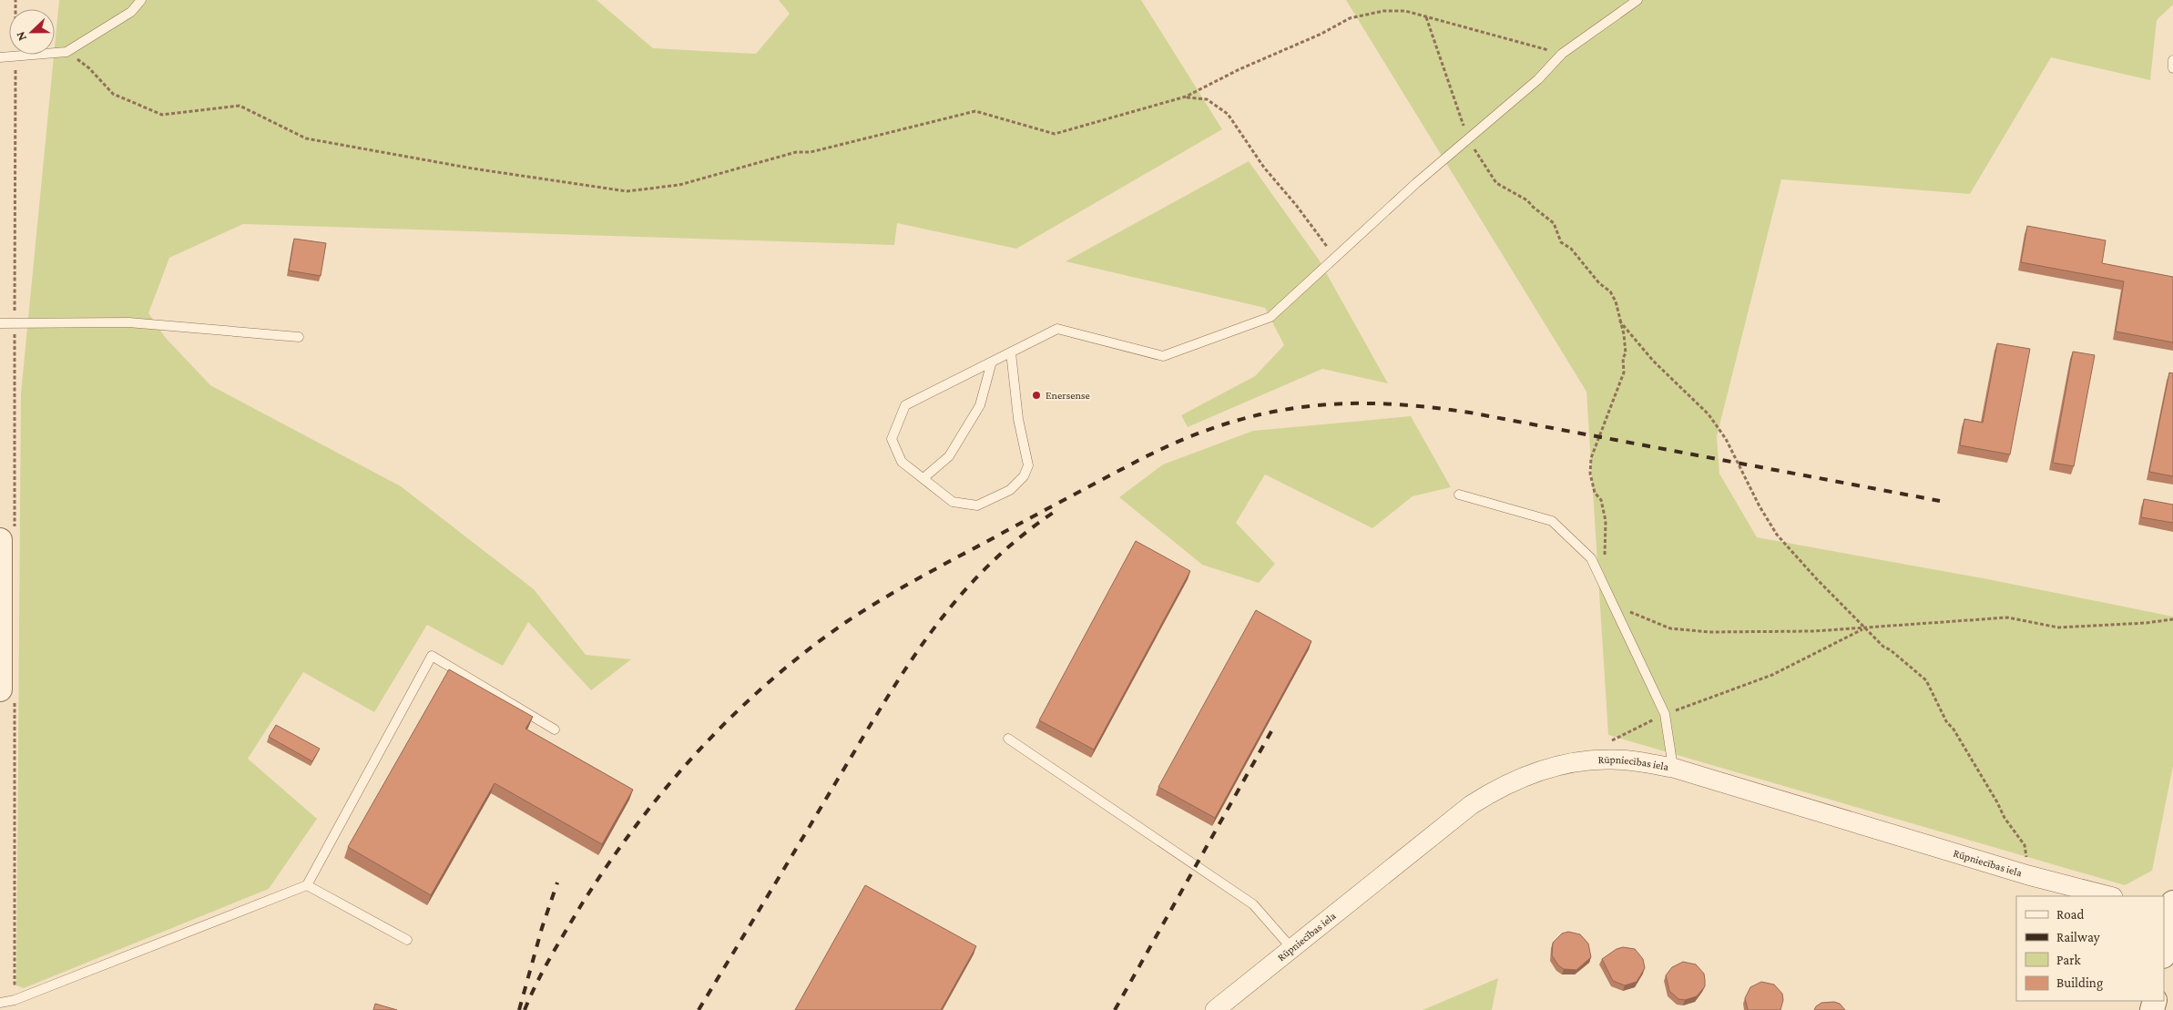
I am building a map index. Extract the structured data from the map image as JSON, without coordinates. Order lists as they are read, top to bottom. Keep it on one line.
{"streets":{"street":["Rūpniecības iela"]},"places":["Enersense"],"legend":["Road","Railway","Park","Building"],"north":"left"}
